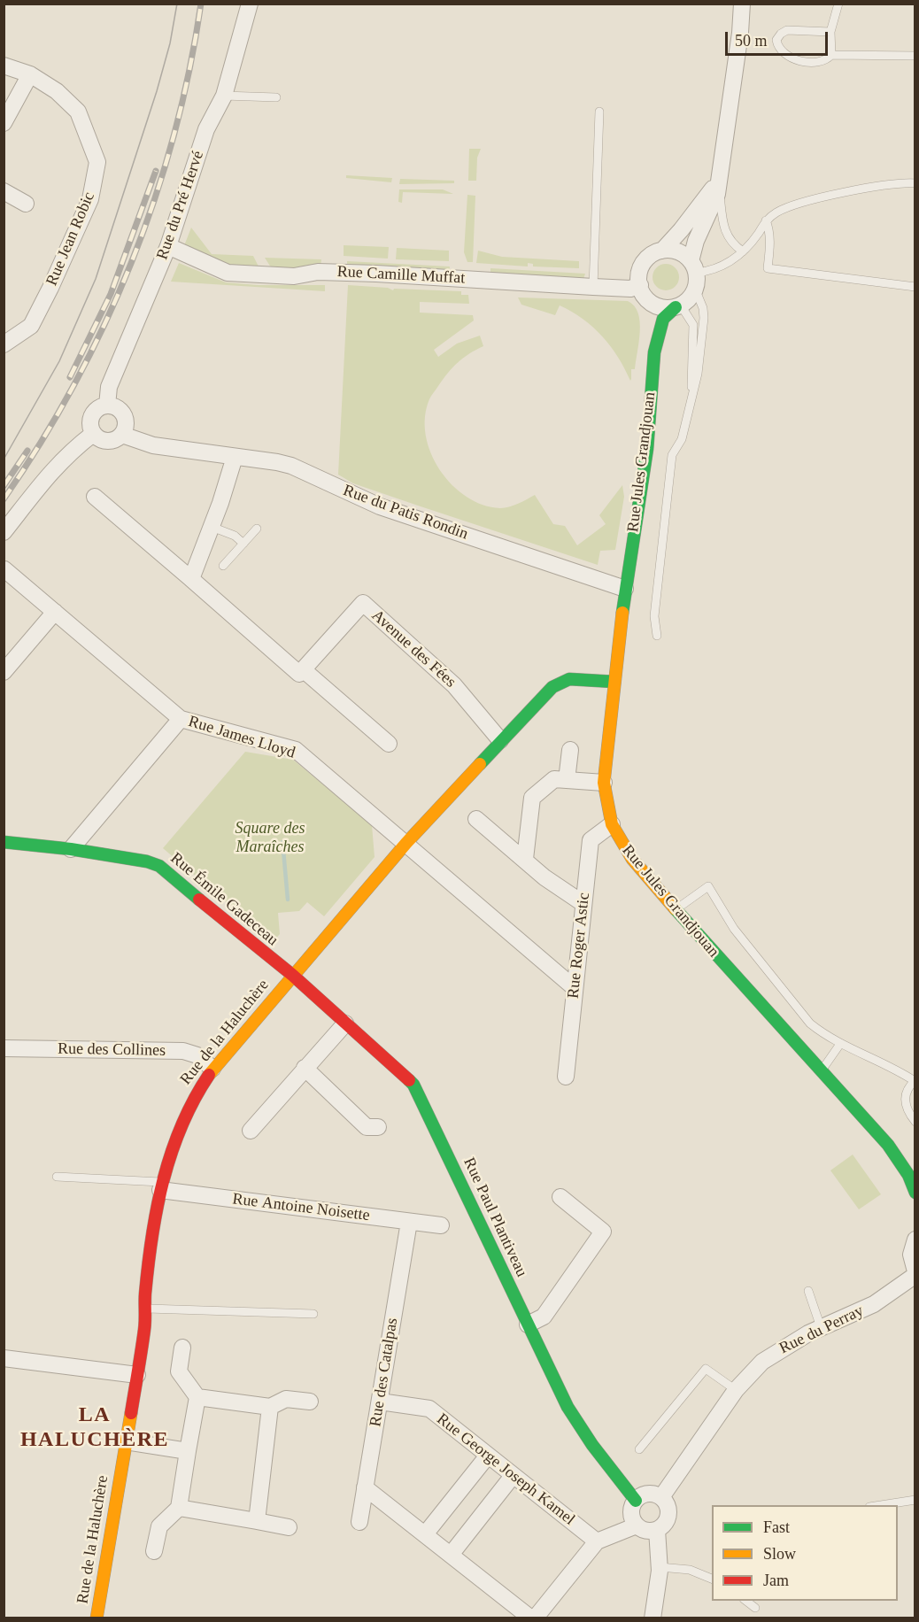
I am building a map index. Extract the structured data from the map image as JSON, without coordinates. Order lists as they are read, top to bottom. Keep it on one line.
{"streets":{"street":["Rue du Pré Hervé","Rue Jean Robic","Rue Camille Muffat","Rue Jules Grandjouan","Rue du Patis Rondin","Avenue des Fées","Rue James Lloyd","Rue Émile Gadeceau","Rue Roger Astic","Rue de la Haluchère","Rue des Collines","Rue Antoine Noisette","Rue Paul Plantiveau","Rue du Perray","Rue des Catalpas","Rue George Joseph Kamel"]},"crossings":[["Rue du Pré Hervé","Rue Camille Muffat"],["Rue du Pré Hervé","Rue du Patis Rondin"],["Rue Camille Muffat","Rue Jules Grandjouan"],["Rue Jules Grandjouan","Rue du Patis Rondin"],["Rue Jules Grandjouan","Rue Roger Astic"],["Rue Jules Grandjouan","Rue de la Haluchère"],["Avenue des Fées","Rue de la Haluchère"],["Rue James Lloyd","Rue Roger Astic"],["Rue James Lloyd","Rue de la Haluchère"],["Rue Émile Gadeceau","Rue de la Haluchère"],["Rue Émile Gadeceau","Rue Paul Plantiveau"],["Rue de la Haluchère","Rue des Collines"],["Rue de la Haluchère","Rue Antoine Noisette"],["Rue de la Haluchère","Rue Paul Plantiveau"],["Rue Antoine Noisette","Rue des Catalpas"],["Rue Paul Plantiveau","Rue du Perray"],["Rue des Catalpas","Rue George Joseph Kamel"]],"districts":["LA HALUCHÈRE"],"parks":["Square des Maraîches"],"legend":["Fast","Slow","Jam"],"scale_bar":"50 m"}
